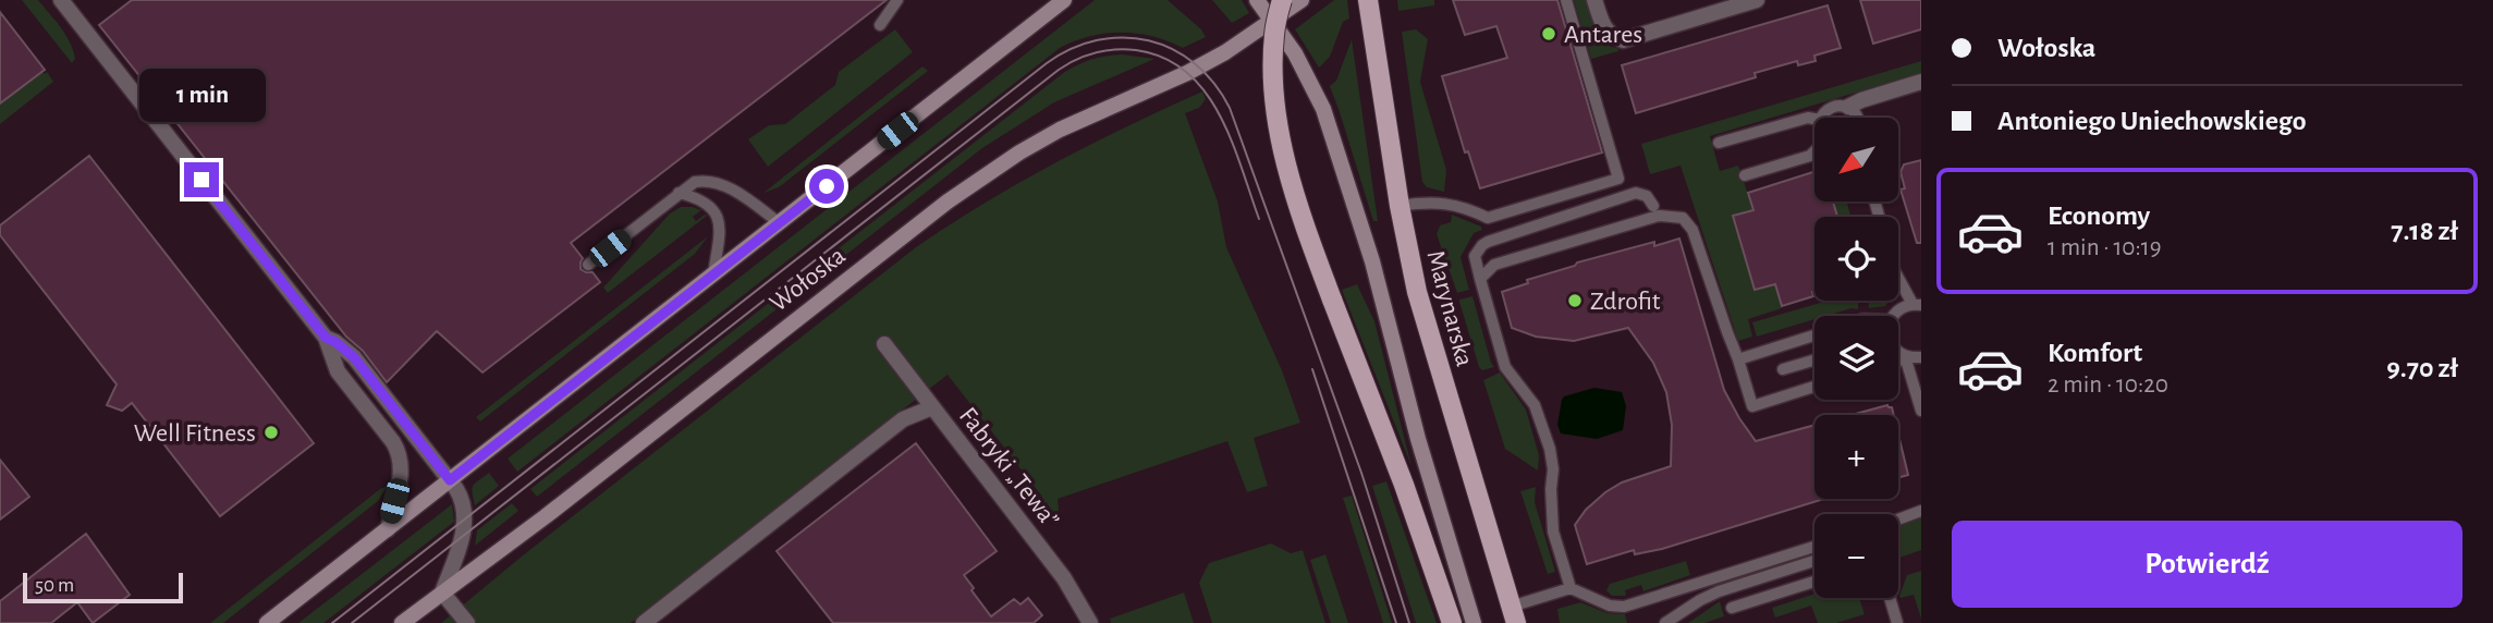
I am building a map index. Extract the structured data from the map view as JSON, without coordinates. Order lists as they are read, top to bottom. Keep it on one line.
{"streets":{"main road":["Wołoska","Marynarska"],"street":["Fabryki „Tewa”"]},"places":["Antares","Zdrofit","Well Fitness"],"scale_bar":"50 m","north":"bottom left","page":{"banner":["Wołoska","Antoniego Uniechowskiego"],"bubble":"1 min","map_buttons":["+","−"],"list":[{"name":"Economy","note":"1 min · 10:19","value":"7.18 zł"},{"name":"Komfort","note":"2 min · 10:20","value":"9.70 zł"}],"buttons":"Potwierdź","scale":"50 m"}}
